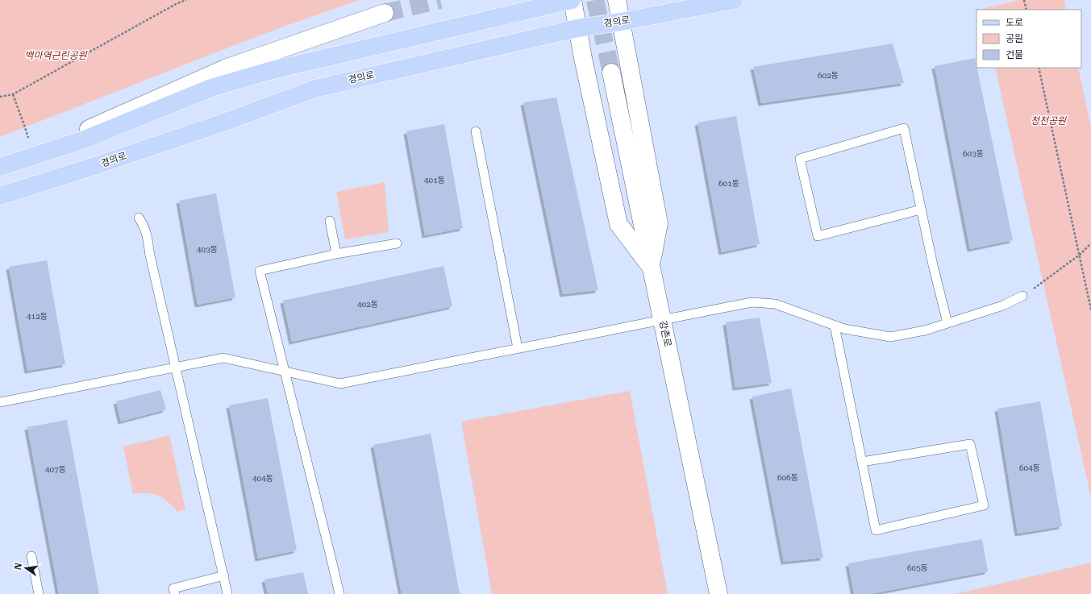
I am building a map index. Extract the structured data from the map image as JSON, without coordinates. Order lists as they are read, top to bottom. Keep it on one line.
{"streets":{"main road":["경의로","강촌로"]},"parks":["백마역근린공원","청천공원"],"house_numbers":["602동","603동","401동","601동","403동","402동","412동","604동","407동","606동","404동","605동"],"legend":["도로","공원","건물"],"north":"left"}
